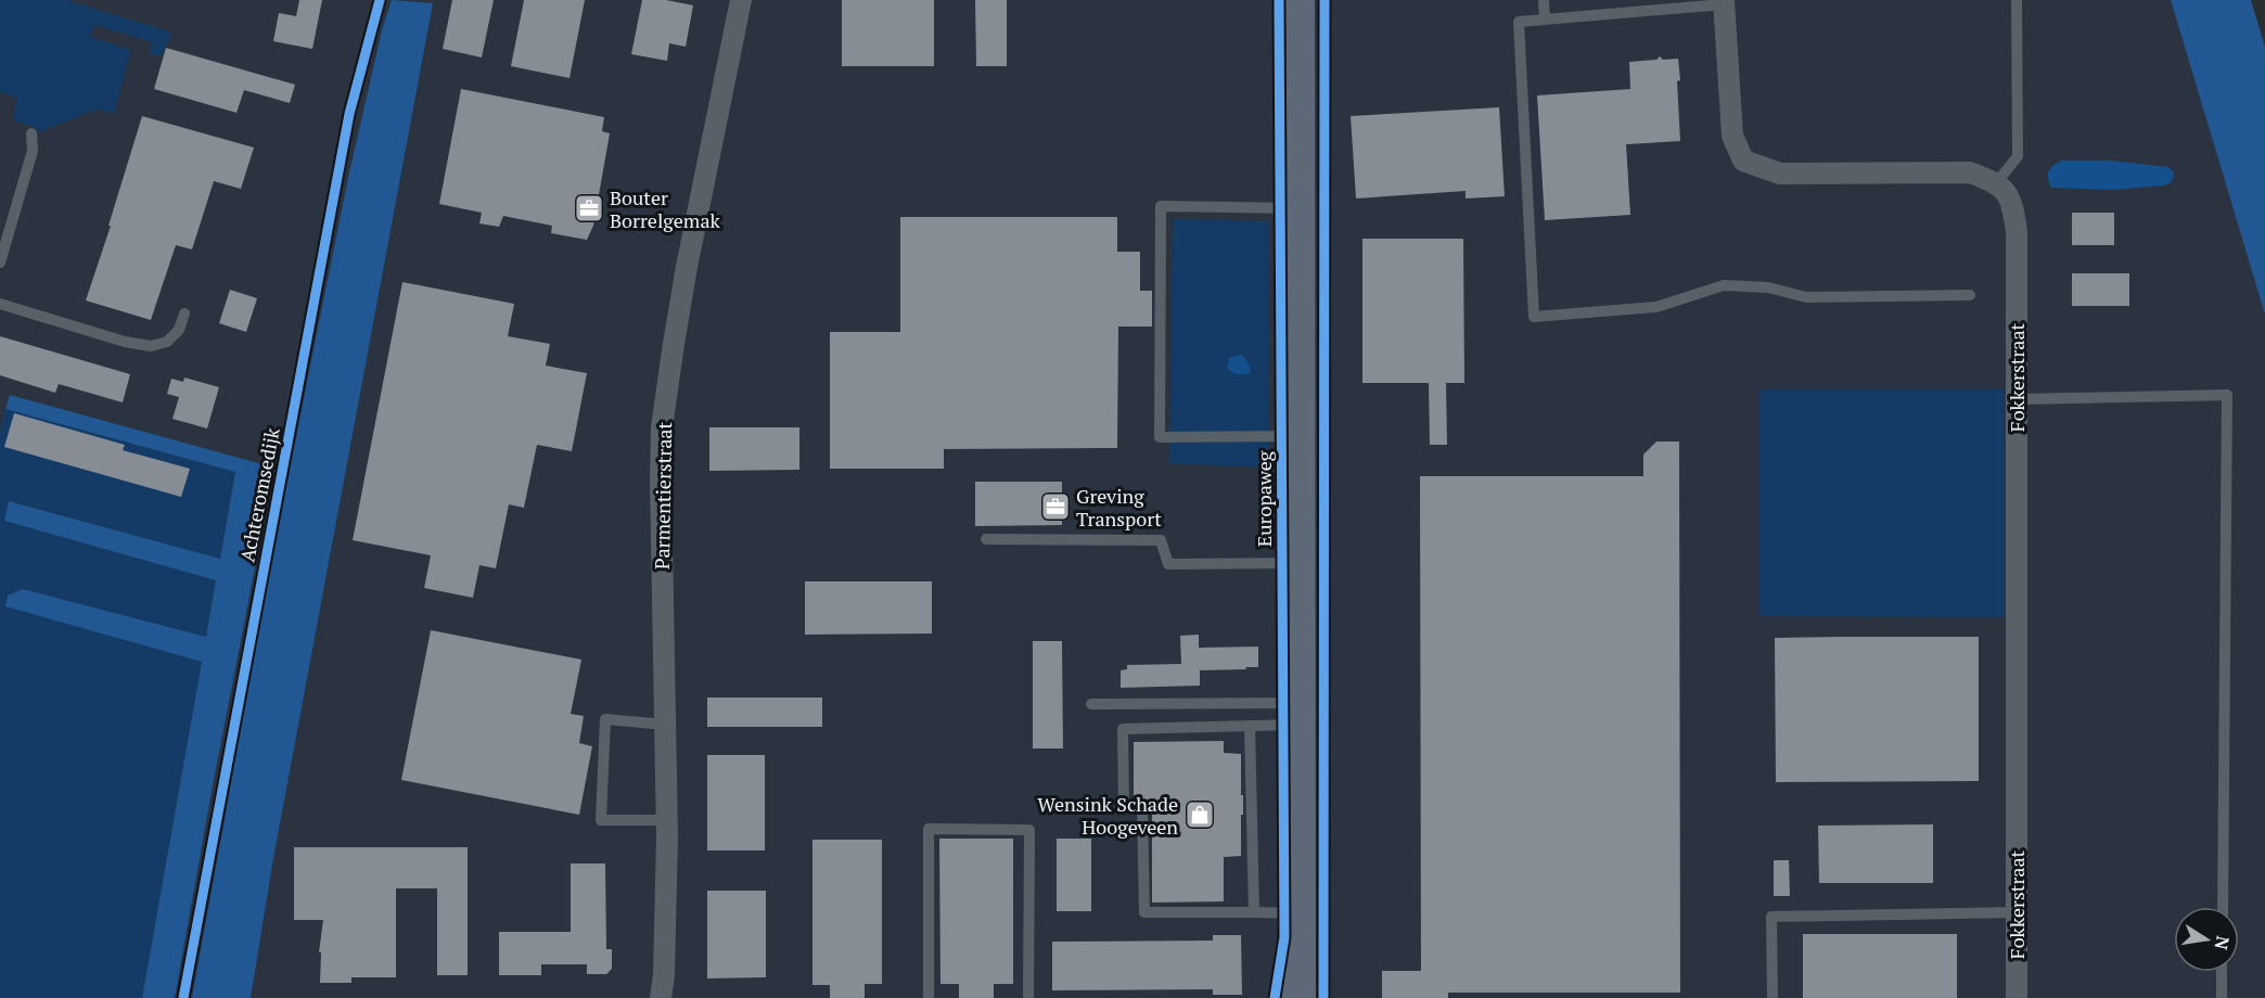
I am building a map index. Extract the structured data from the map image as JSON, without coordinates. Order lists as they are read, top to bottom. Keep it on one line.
{"streets":{"main road":["Europaweg"],"street":["Fokkerstraat","Parmentierstraat"],"cycle path":["Achteromsedijk"]},"places":{"office":["Bouter Borrelgemak","Greving Transport"],"shop":["Wensink Schade Hoogeveen"]},"north":"right"}
